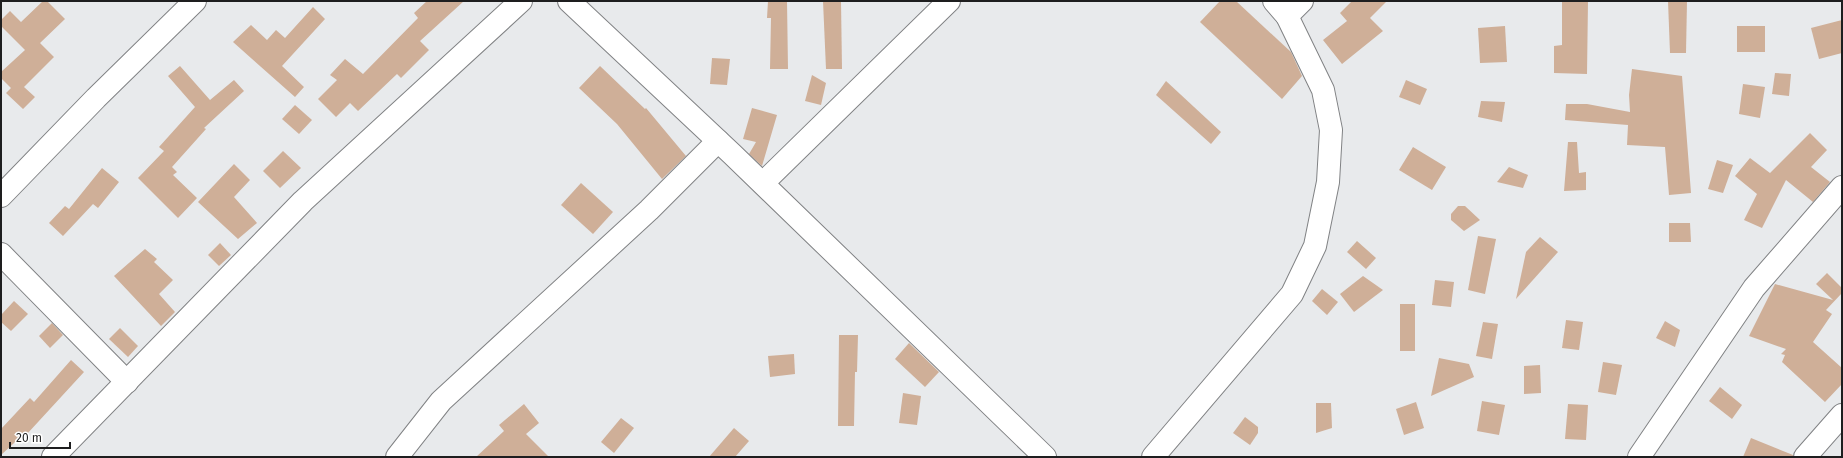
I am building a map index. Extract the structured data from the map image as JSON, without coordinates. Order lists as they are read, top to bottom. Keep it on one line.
{"scale_bar":"20 m"}
